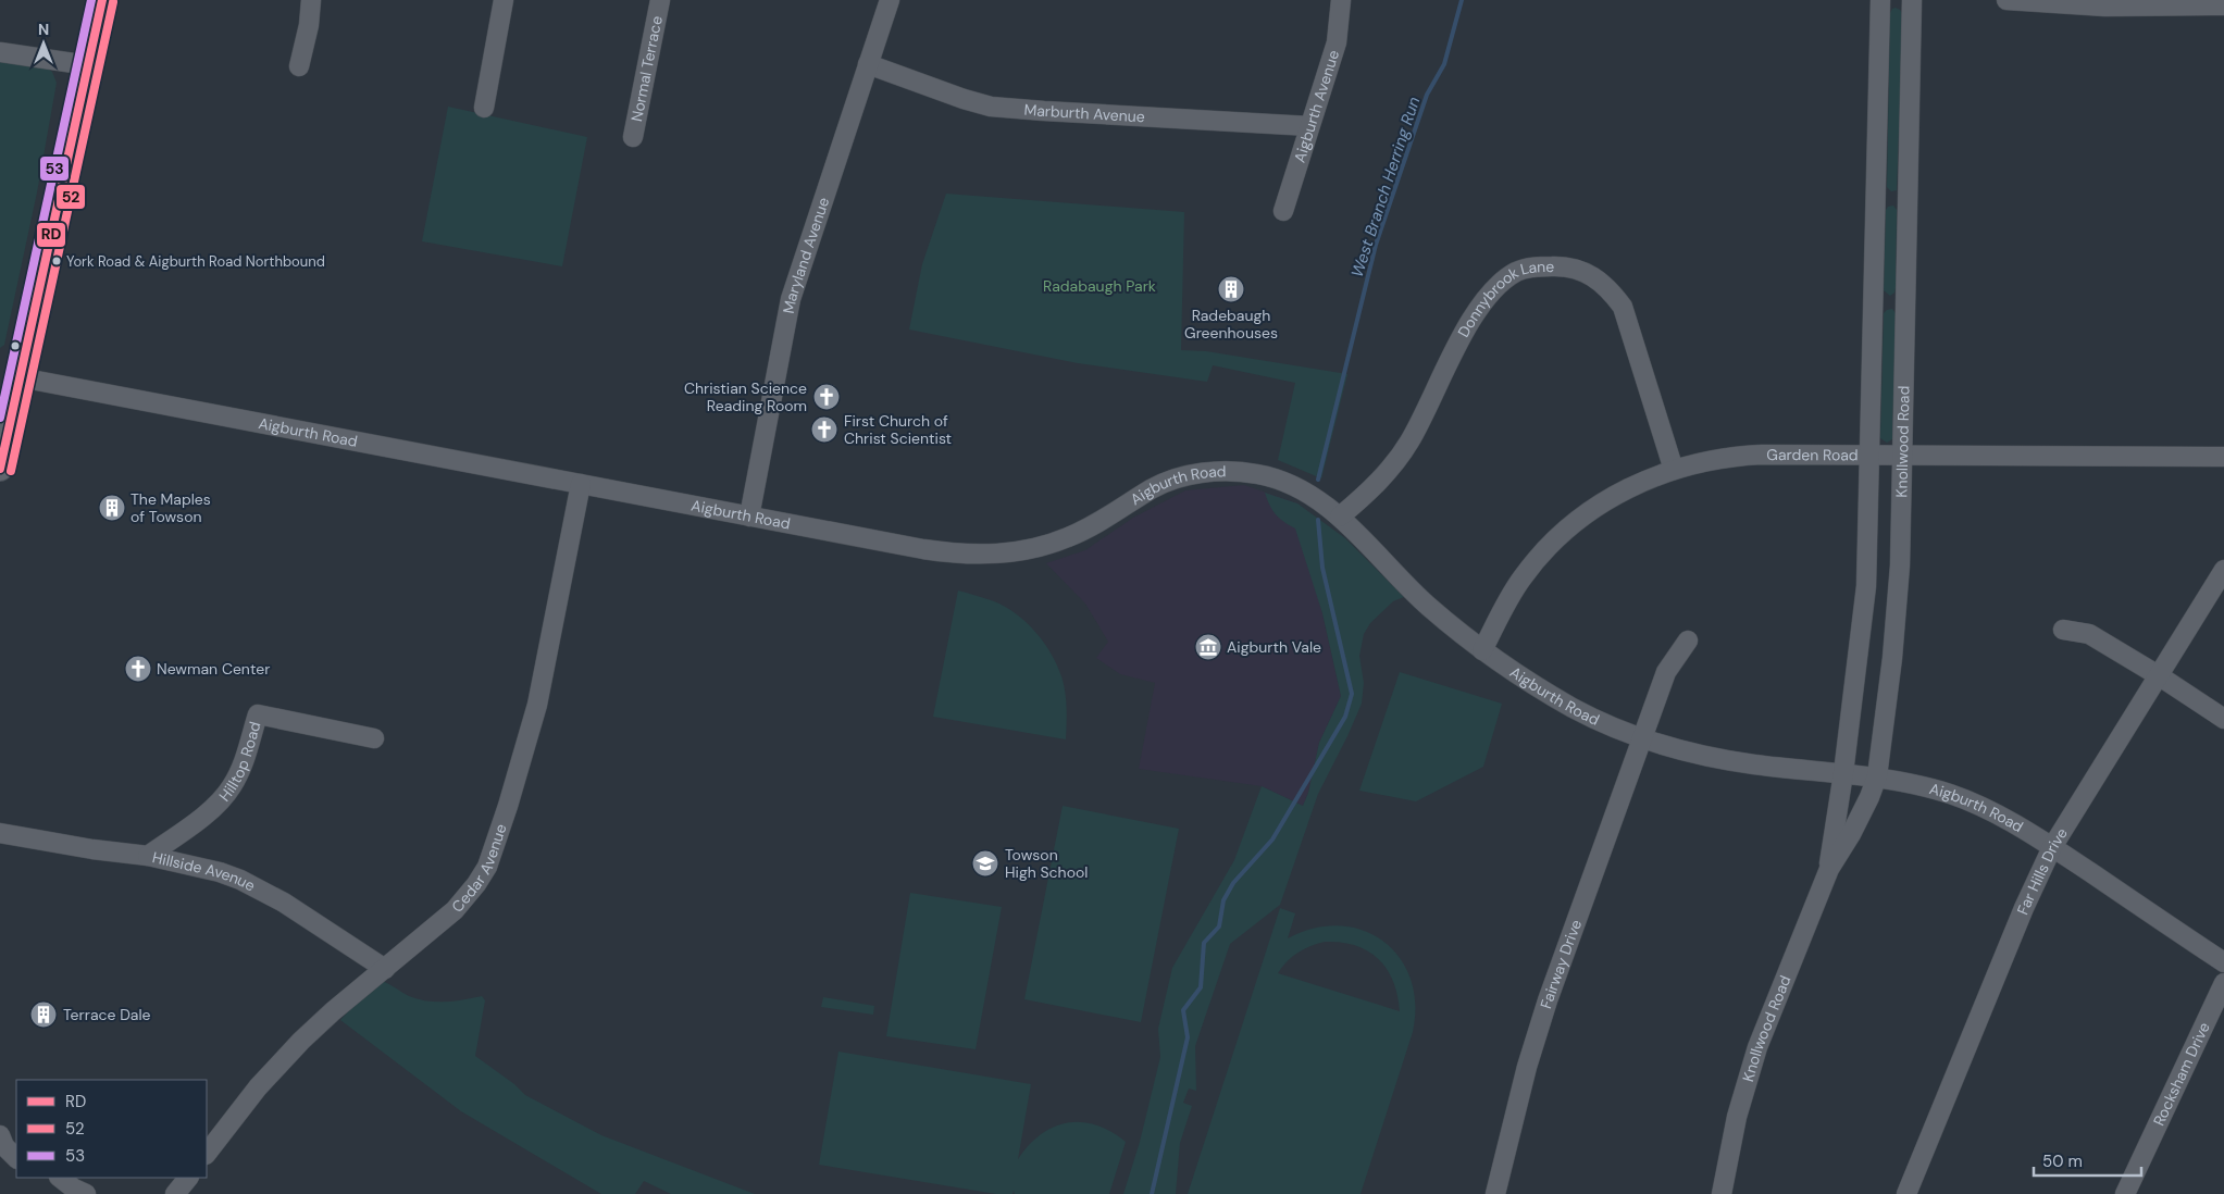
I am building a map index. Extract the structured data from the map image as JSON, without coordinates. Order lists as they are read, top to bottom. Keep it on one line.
{"streets":{"street":["Normal Terrace","Aigburth Avenue","Marburth Avenue","Maryland Avenue","Donnybrook Lane","Aigburth Road","Knollwood Road","Garden Road","Hilltop Road","Cedar Avenue","Far Hills Drive","Hillside Avenue","Fairway Drive","Rocksham Drive"]},"crossings":[["Aigburth Avenue","Marburth Avenue"],["Marburth Avenue","Maryland Avenue"],["Maryland Avenue","Aigburth Road"],["Donnybrook Lane","Aigburth Road"],["Donnybrook Lane","Garden Road"],["Aigburth Road","Knollwood Road"],["Aigburth Road","Garden Road"],["Aigburth Road","Cedar Avenue"],["Aigburth Road","Far Hills Drive"],["Aigburth Road","Fairway Drive"],["Knollwood Road","Garden Road"],["Hilltop Road","Hillside Avenue"],["Cedar Avenue","Hillside Avenue"]],"water":["West Branch Herring Run"],"parks":["Radabaugh Park"],"places":{"other":["York Road & Aigburth Road Northbound"],"building":["Radebaugh Greenhouses","The Maples of Towson","Terrace Dale"],"church":["Christian Science Reading Room","First Church of Christ Scientist","Newman Center"],"museum":["Aigburth Vale"],"school or university":["Towson High School"]},"lines":["transit line RD","transit line 53","transit line 52"],"legend":["RD","52","53"],"scale_bar":"50 m","north":"top"}
